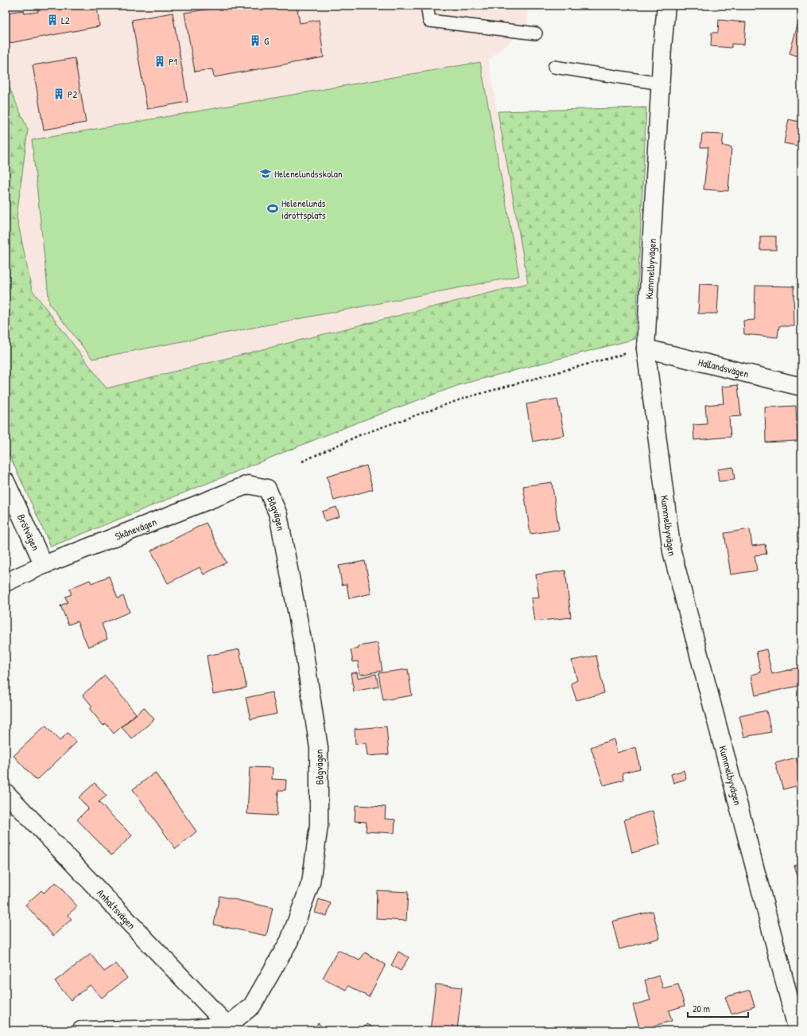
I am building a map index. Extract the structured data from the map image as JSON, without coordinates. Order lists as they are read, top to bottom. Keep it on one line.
{"streets":{"street":["Kummelbyvägen","Hallandsvägen","Bågvägen","Skånevägen","Brötvägen","Anhaltsvägen"]},"crossings":[["Kummelbyvägen","Hallandsvägen"],["Bågvägen","Skånevägen"],["Bågvägen","Anhaltsvägen"],["Skånevägen","Brötvägen"]],"places":{"building":["L2","G","P1","P2"],"school or university":["Helenelundsskolan"],"sports":["Helenelunds idrottsplats"]},"scale_bar":"20 m"}
